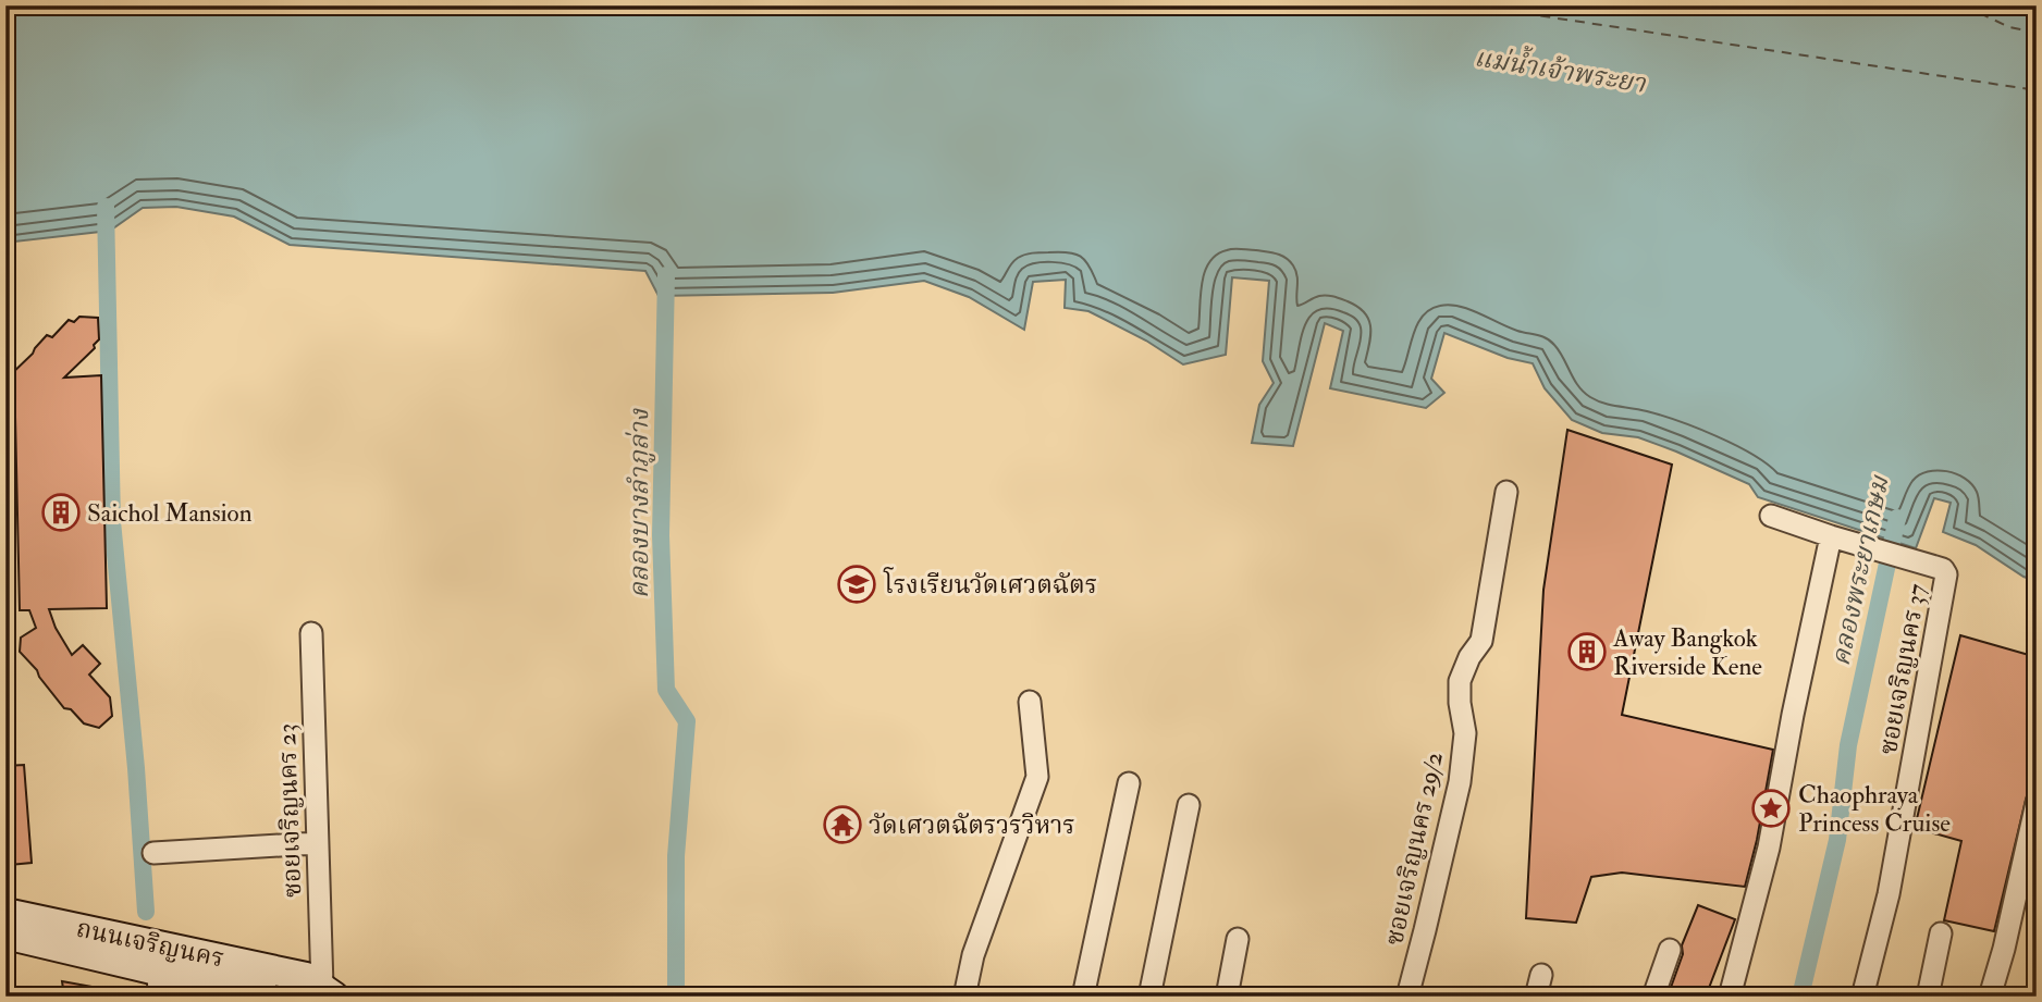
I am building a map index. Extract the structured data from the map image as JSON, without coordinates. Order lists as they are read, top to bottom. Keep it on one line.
{"streets":{"main road":["ถนนเจริญนคร"],"street":["ซอยเจริญนคร 37","ซอยเจริญนคร 23","ซอยเจริญนคร 29/2"]},"crossings":[["ซอยเจริญนคร 23","ถนนเจริญนคร"]],"water":["แม่น้ำเจ้าพระยา","คลองบางลำภูล่าง","คลองพระยาเกษม"],"places":{"building":["Saichol Mansion","Away Bangkok Riverside Kene"],"school or university":["โรงเรียนวัดเศวตฉัตร"],"place":["Chaophraya Princess Cruise"],"temple":["วัดเศวตฉัตรวรวิหาร"]}}
